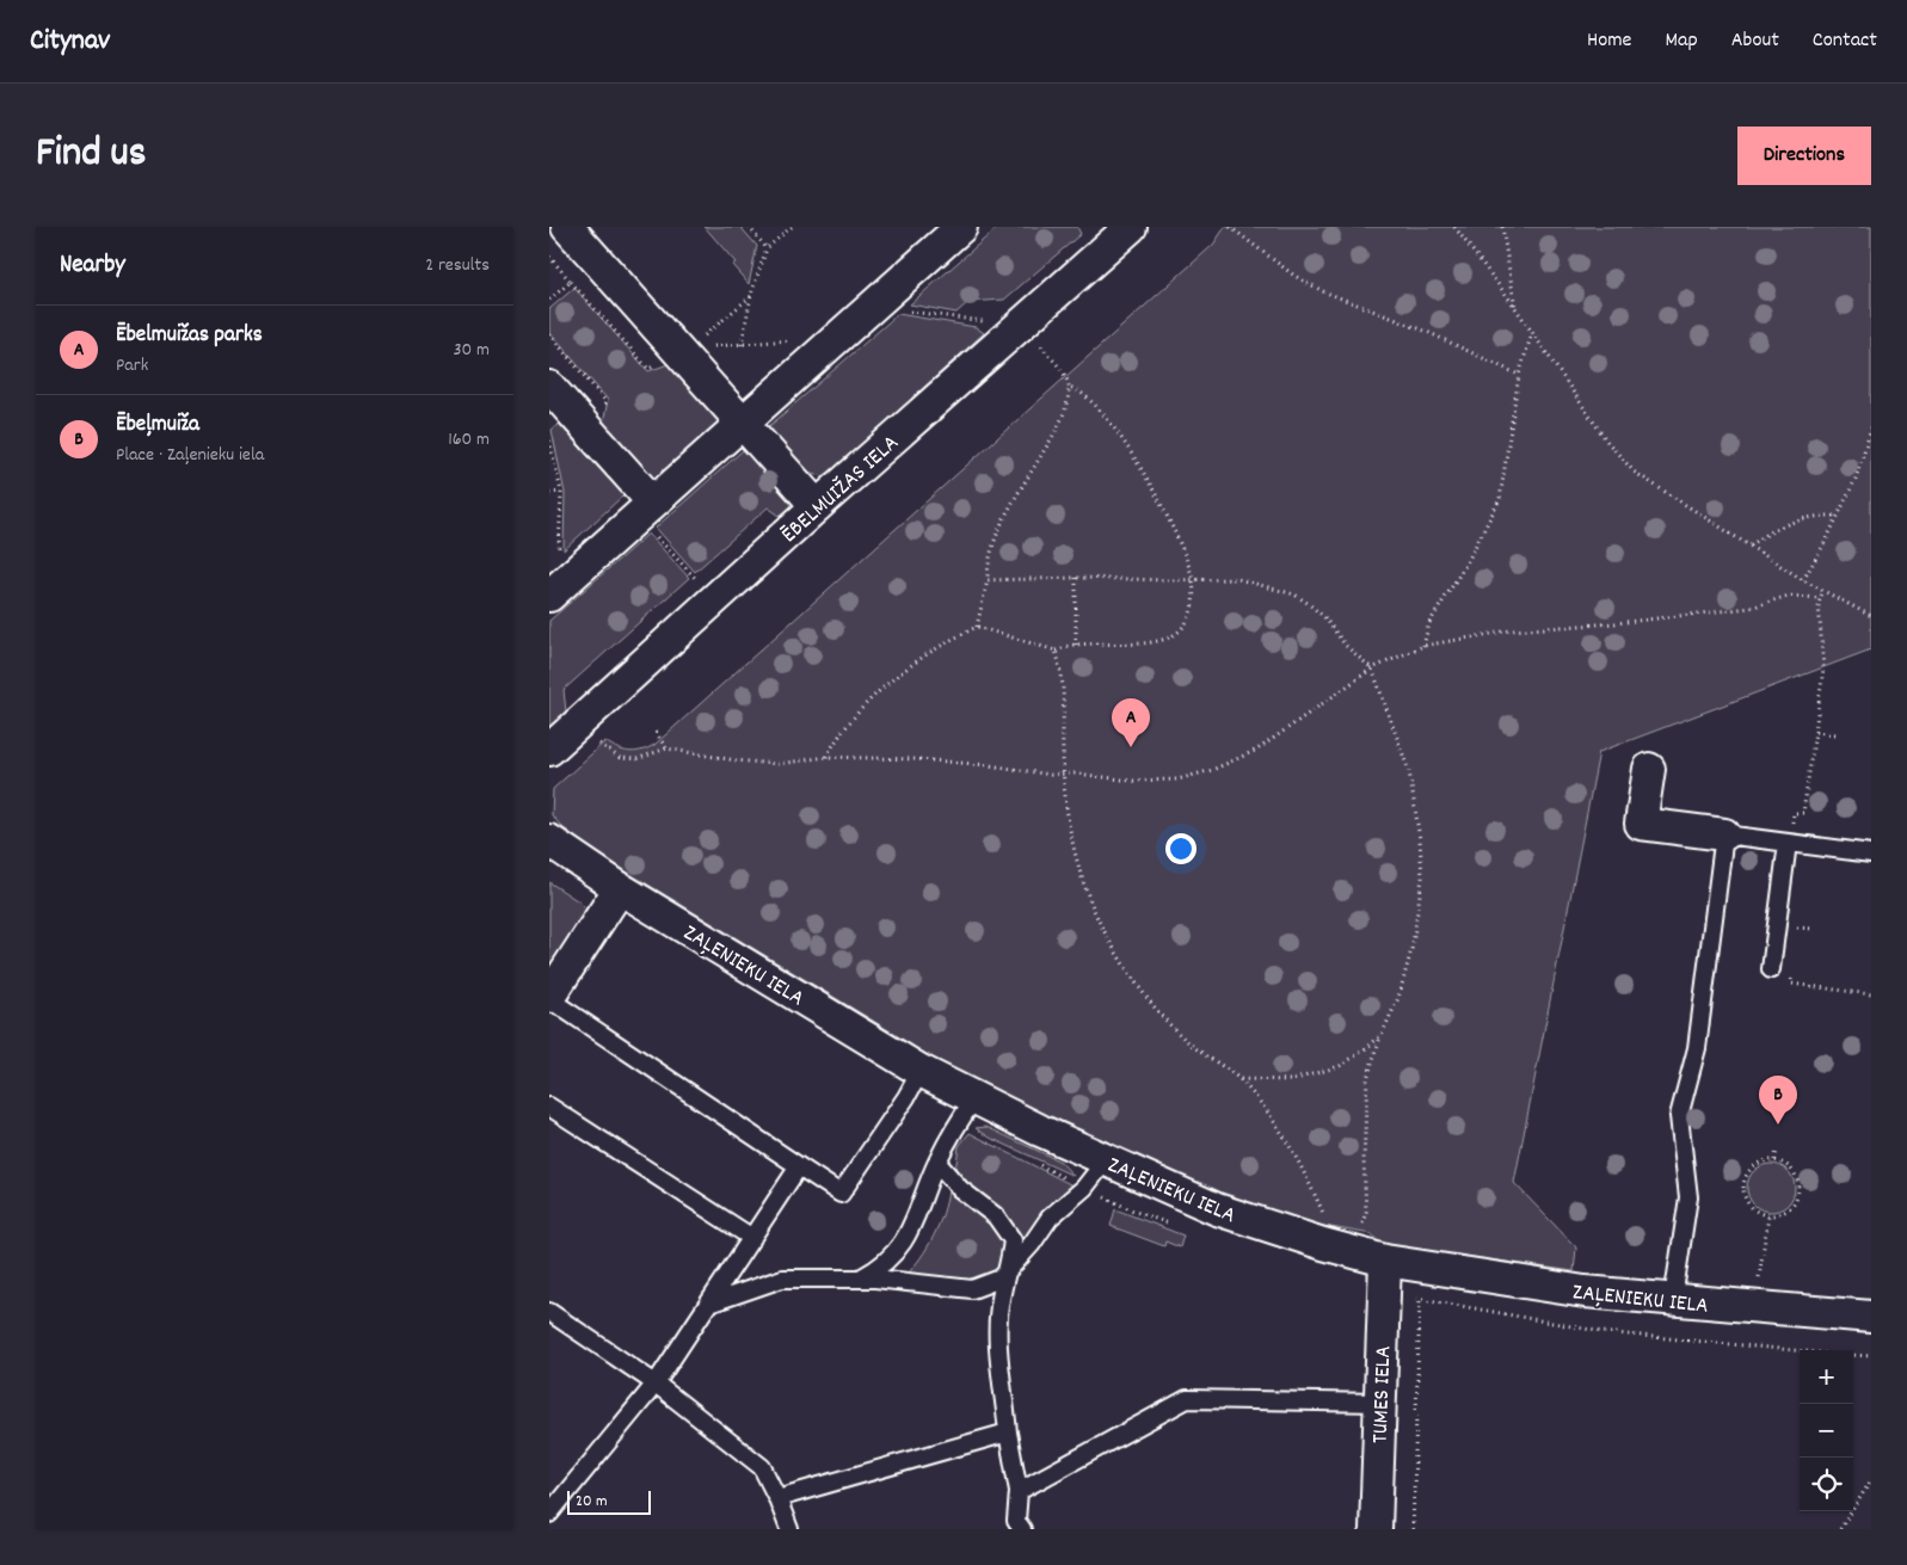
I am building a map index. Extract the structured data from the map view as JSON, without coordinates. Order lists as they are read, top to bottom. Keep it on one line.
{"streets":{"street":["ĒBELMUIŽAS IELA","ZAĻENIEKU IELA","TUMES IELA"]},"crossings":[["ZAĻENIEKU IELA","TUMES IELA"]],"scale_bar":"20 m","page":{"header":"Citynav","nav":["Home","Map","About","Contact"],"title":"Find us","buttons":"Directions","heading":["Nearby","2 results"],"list":[{"mark":"A","name":"Ēbelmuižas parks","note":"Park","value":"30 m"},{"mark":"B","name":"Ēbeļmuiža","note":"Place · Zaļenieku iela","value":"160 m"}],"pins":["A","B"],"map_buttons":["+","−"],"scale":"20 m"}}
